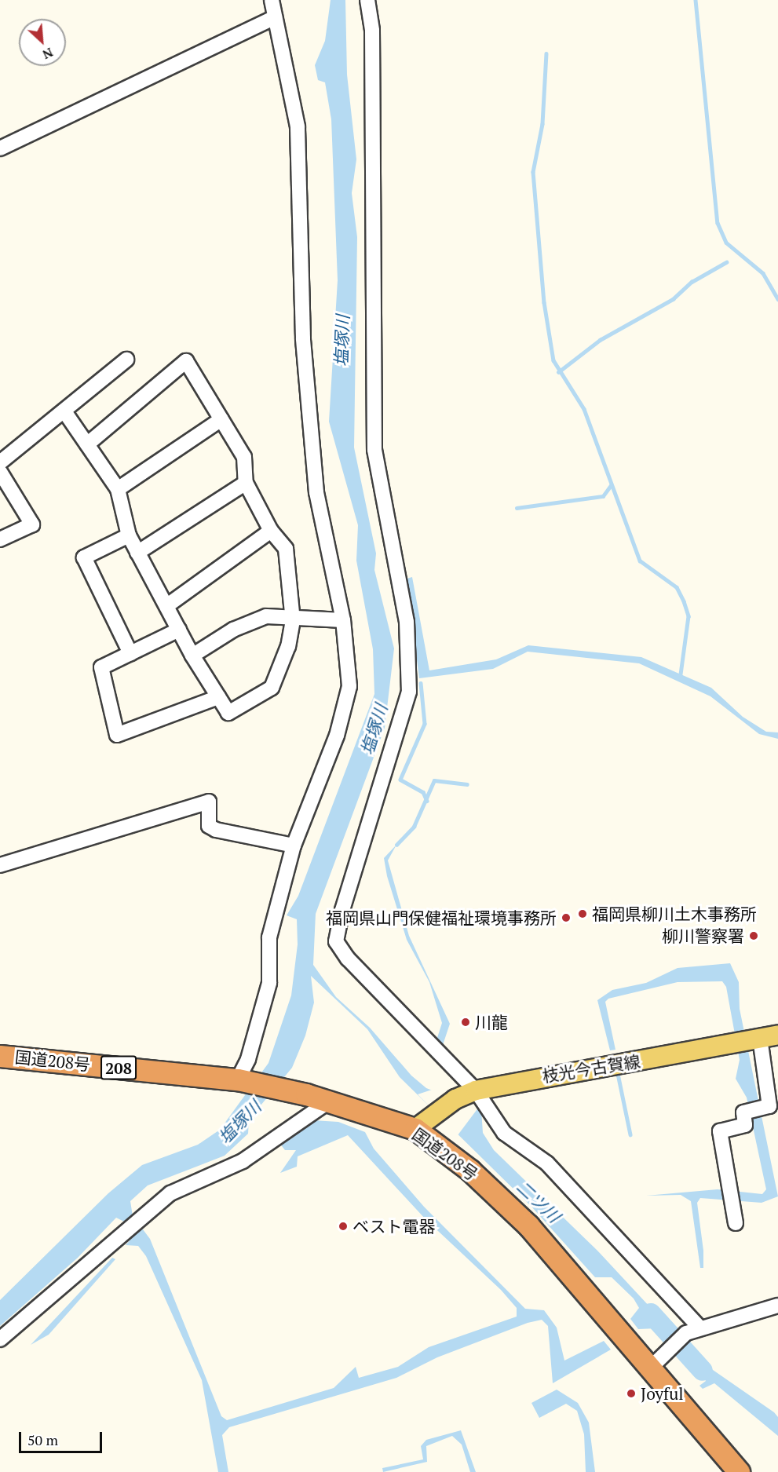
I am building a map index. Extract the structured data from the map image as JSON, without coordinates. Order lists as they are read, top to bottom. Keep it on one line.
{"streets":{"highway":["国道208号","208"],"main road":["枝光今古賀線"]},"crossings":[["国道208号","枝光今古賀線"]],"water":["塩塚川","二ツ川"],"places":["福岡県柳川土木事務所","福岡県山門保健福祉環境事務所","柳川警察署","川龍","ベスト電器","Joyful"],"scale_bar":"50 m","north":"bottom right"}
